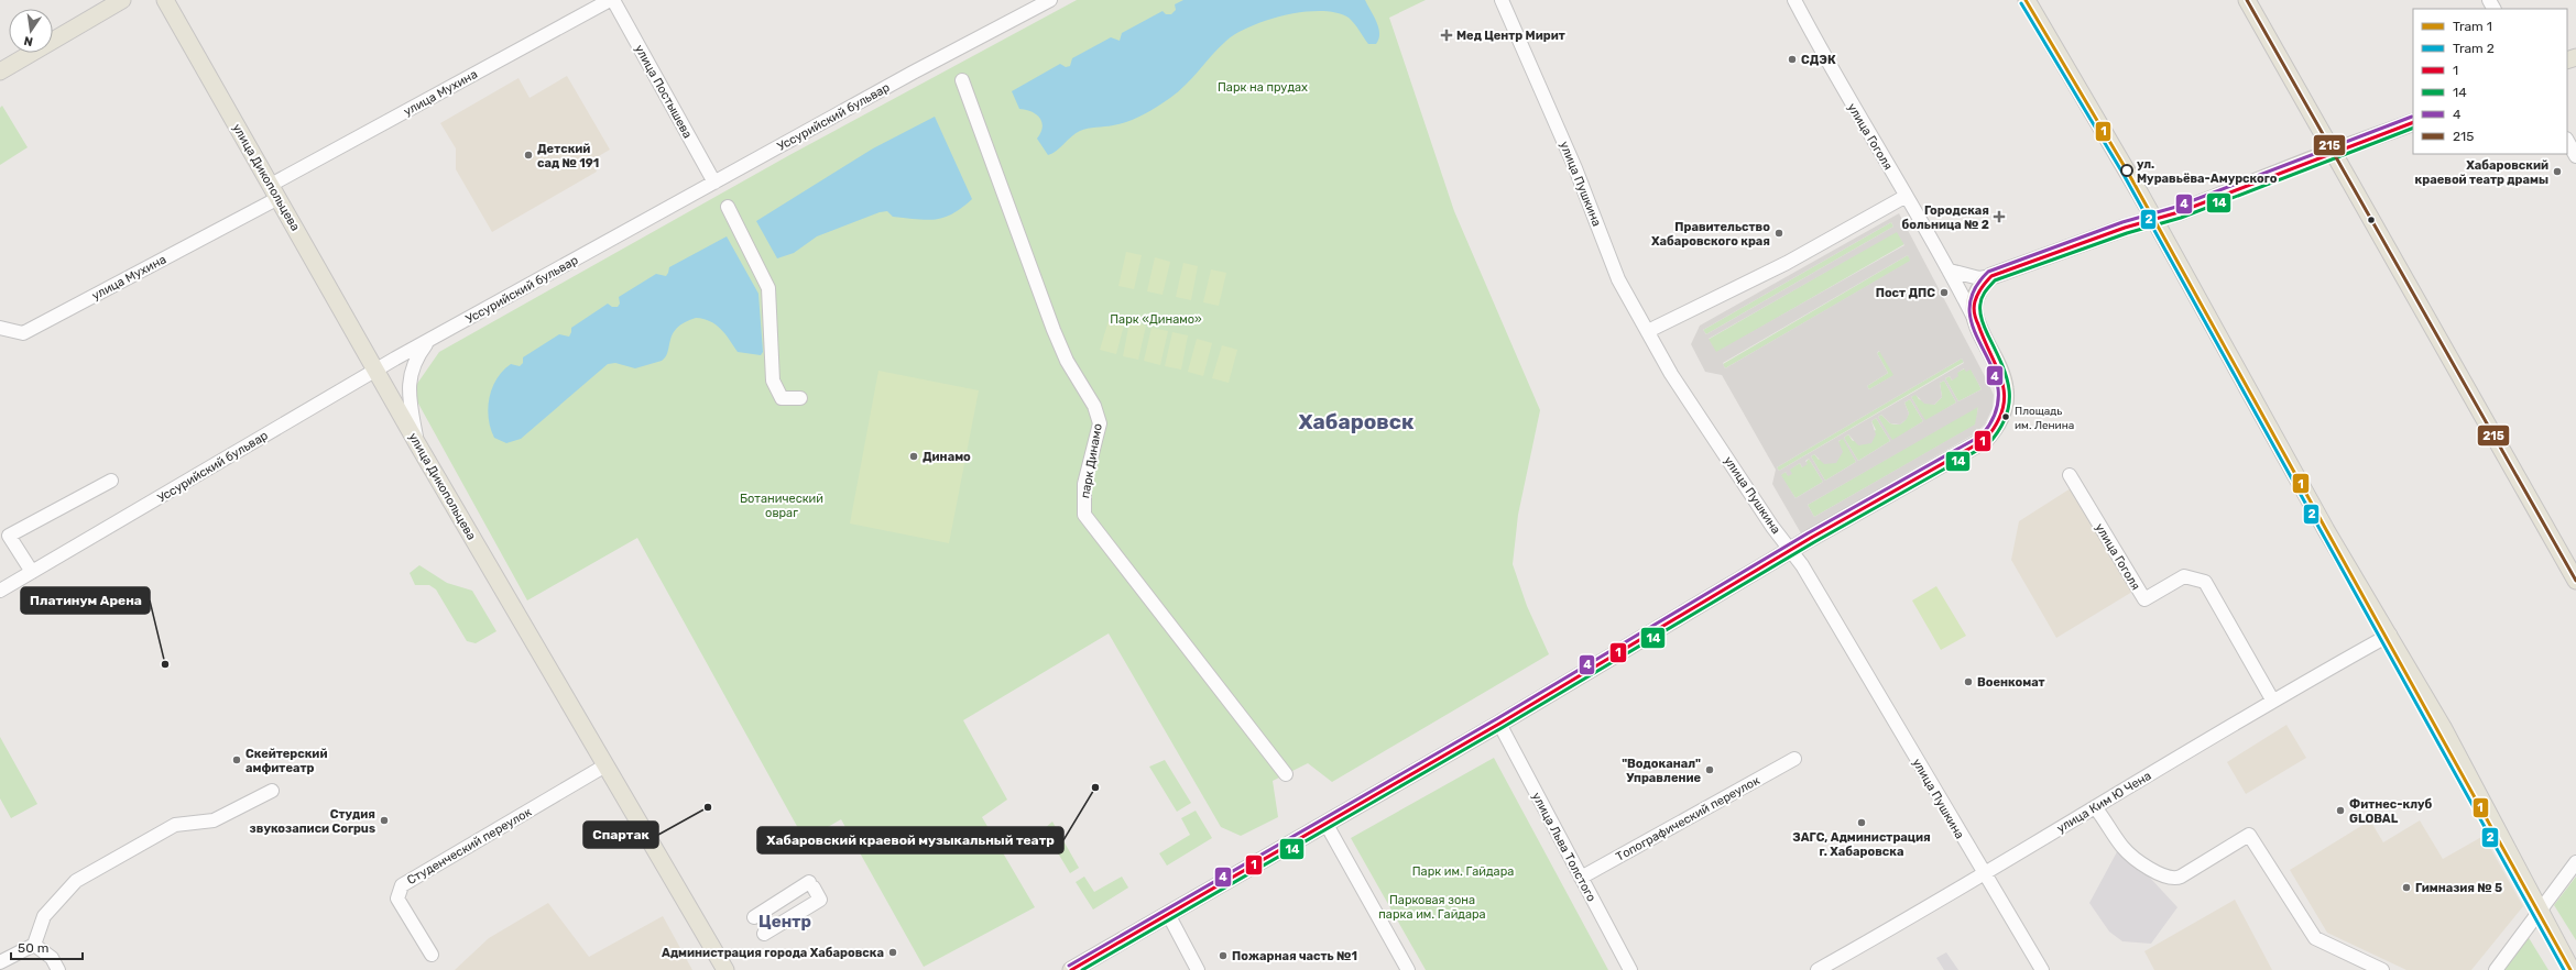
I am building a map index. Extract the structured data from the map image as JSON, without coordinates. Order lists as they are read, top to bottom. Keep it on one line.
{"streets":{"main road":["улица Дикопольцева"],"street":["улица Постышева","улица Мухина","Уссурийский бульвар","улица Гоголя","улица Пушкина","парк Динамо","улица Ким Ю Чена","Топографический переулок","Студенческий переулок","улица Льва Толстого"]},"crossings":[["улица Постышева","Уссурийский бульвар"],["улица Мухина","улица Дикопольцева"],["Уссурийский бульвар","улица Дикопольцева"],["улица Гоголя","улица Ким Ю Чена"],["улица Дикопольцева","Студенческий переулок"],["улица Пушкина","улица Ким Ю Чена"],["Топографический переулок","улица Льва Толстого"]],"districts":["Хабаровск","Центр"],"parks":["Парк на прудах","Парк «Динамо»","Ботанический овраг","Парк им. Гайдара","Парковая зона парка им. Гайдара"],"places":{"health":["Мед Центр Мирит","Городская больница № 2"],"other":["СДЭК","Детский сад № 191","ул. Муравьёва-Амурского","Хабаровский краевой театр драмы","Правительство Хабаровского края","Пост ДПС","Площадь им. Ленина","Динамо","Платинум Арена","Военкомат","Скейтерский амфитеатр","\"Водоканал\" Управление","Хабаровский краевой музыкальный театр","Спартак","Фитнес-клуб GLOBAL","Студия звукозаписи Corpus","ЗАГС, Администрация г. Хабаровска","Гимназия № 5","Администрация города Хабаровска","Пожарная часть №1"]},"lines":["tram line 1","transit line 215","tram line 2","transit line 4","transit line 1","transit line 14"],"legend":["Tram 1","Tram 2","1","14","4","215"],"scale_bar":"50 m","north":"bottom"}
